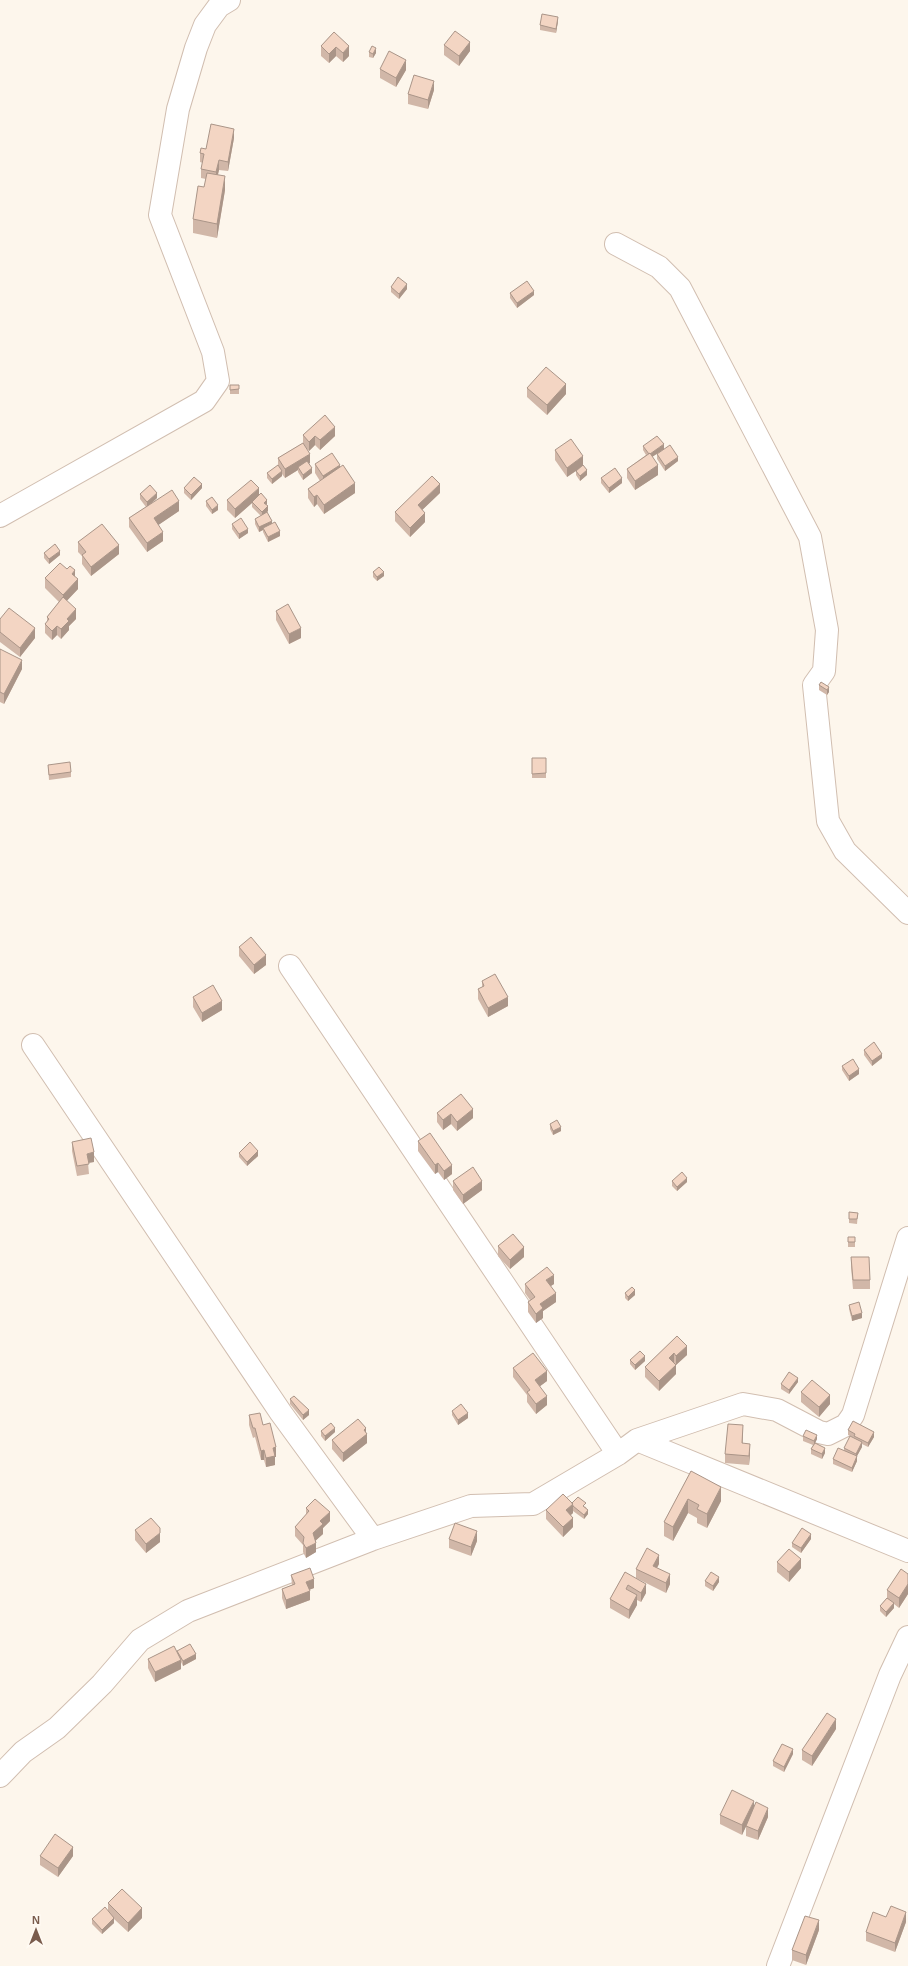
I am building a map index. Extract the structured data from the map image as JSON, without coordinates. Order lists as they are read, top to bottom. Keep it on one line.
{"north":"top"}
